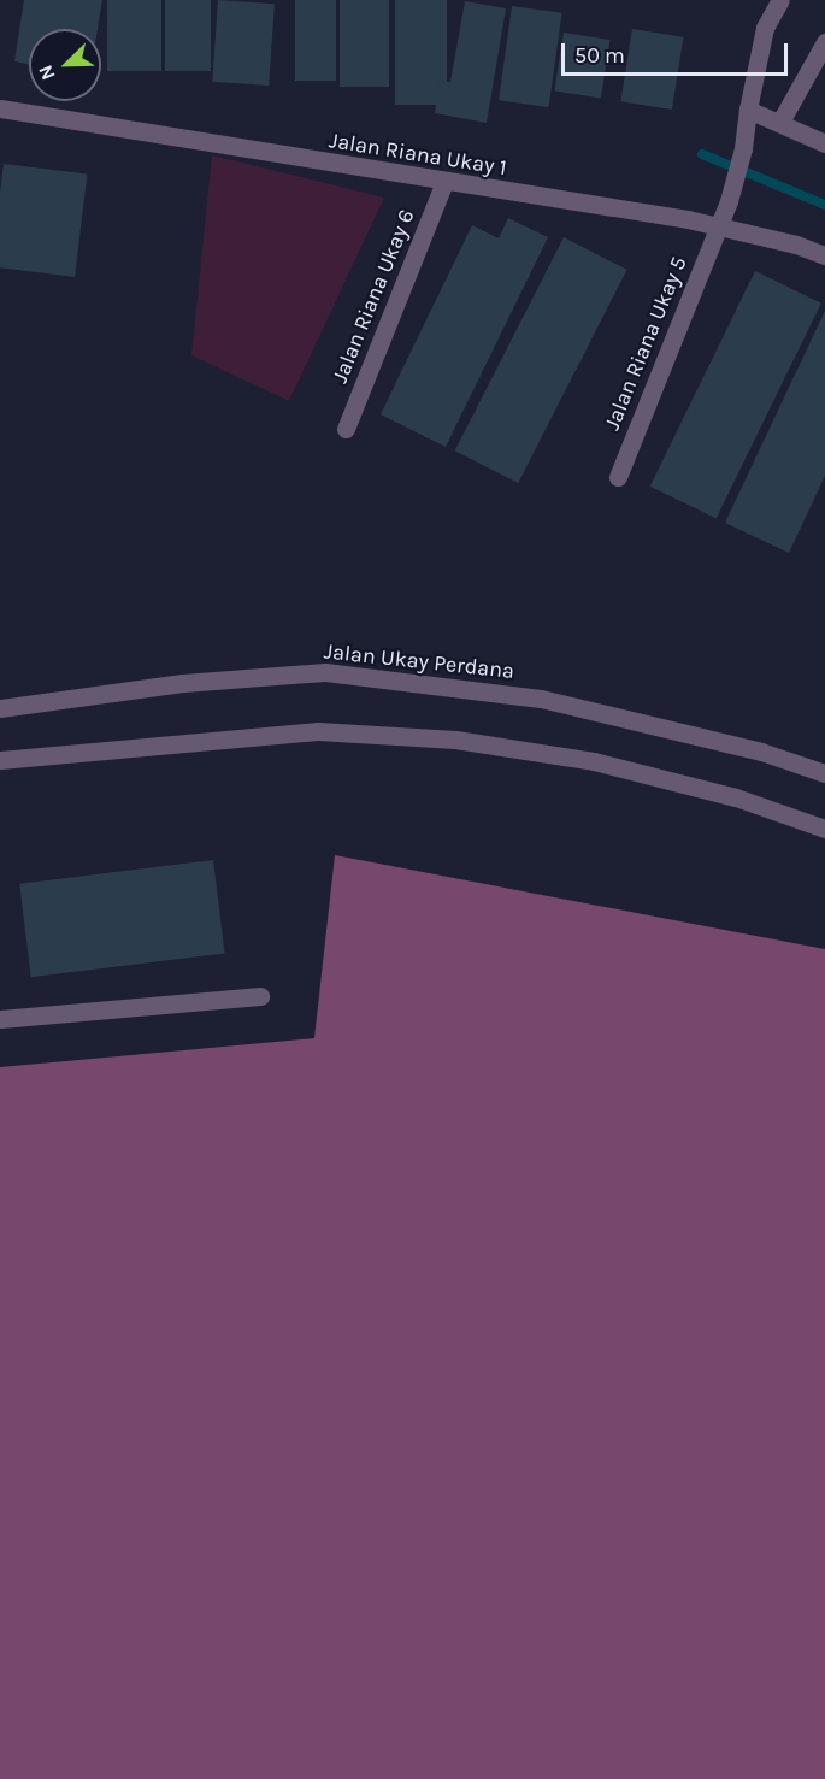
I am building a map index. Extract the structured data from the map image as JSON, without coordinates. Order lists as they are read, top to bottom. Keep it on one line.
{"streets":{"street":["Jalan Riana Ukay 1","Jalan Riana Ukay 6","Jalan Riana Ukay 5","Jalan Ukay Perdana"]},"crossings":[["Jalan Riana Ukay 1","Jalan Riana Ukay 6"],["Jalan Riana Ukay 1","Jalan Riana Ukay 5"]],"scale_bar":"50 m","north":"bottom left"}
